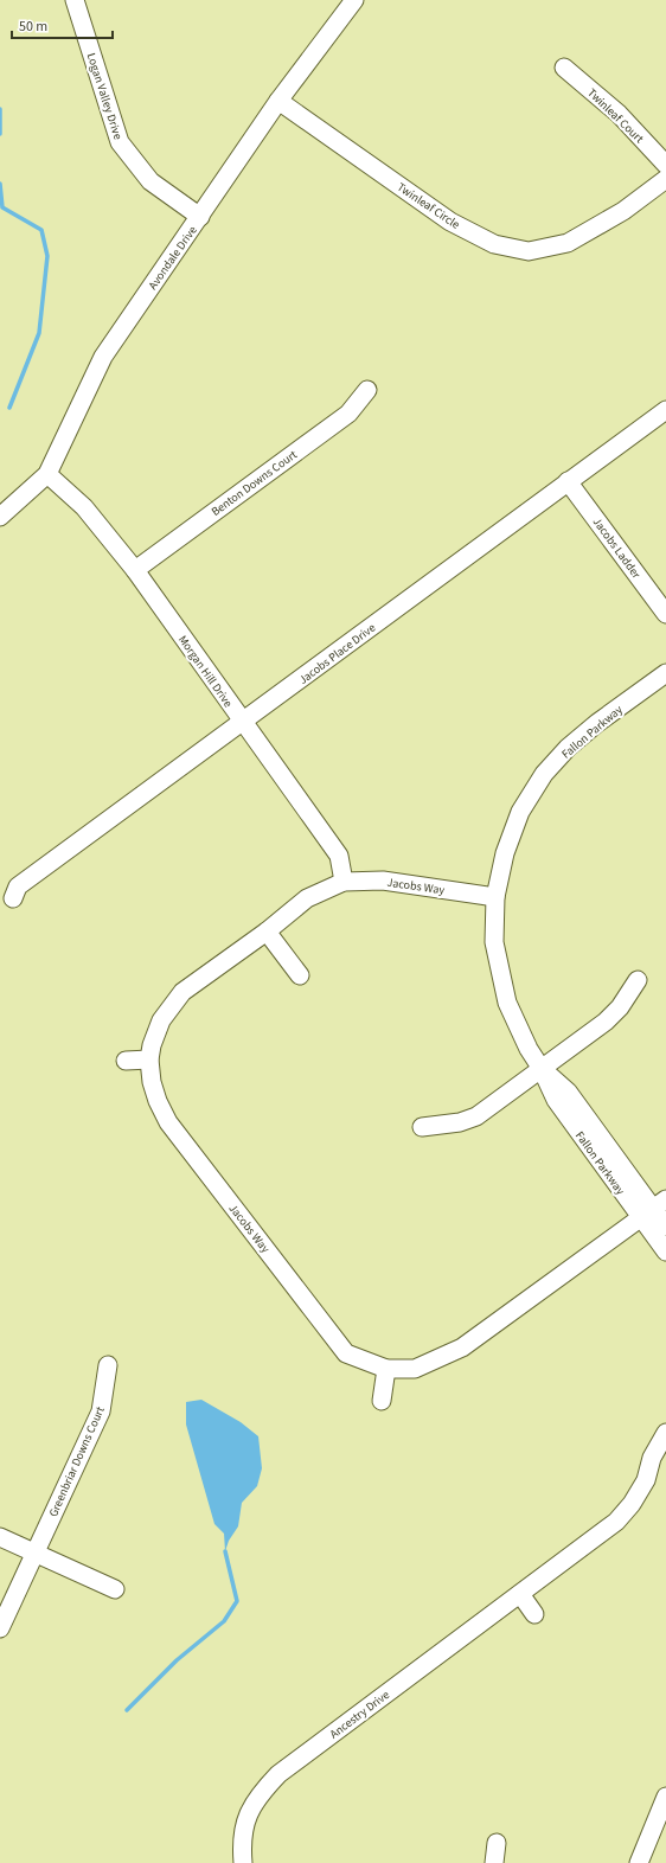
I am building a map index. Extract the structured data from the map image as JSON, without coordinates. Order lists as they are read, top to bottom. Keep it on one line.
{"streets":{"street":["Logan Valley Drive","Twinleaf Court","Twinleaf Circle","Avondale Drive","Benton Downs Court","Jacobs Ladder","Jacobs Place Drive","Morgan Hill Drive","Fallon Parkway","Jacobs Way","Greenbriar Downs Court","Ancestry Drive"]},"crossings":[["Logan Valley Drive","Avondale Drive"],["Twinleaf Circle","Avondale Drive"],["Avondale Drive","Morgan Hill Drive"],["Benton Downs Court","Morgan Hill Drive"],["Jacobs Ladder","Jacobs Place Drive"],["Jacobs Place Drive","Morgan Hill Drive"],["Morgan Hill Drive","Jacobs Way"],["Fallon Parkway","Jacobs Way"]],"scale_bar":"50 m"}
